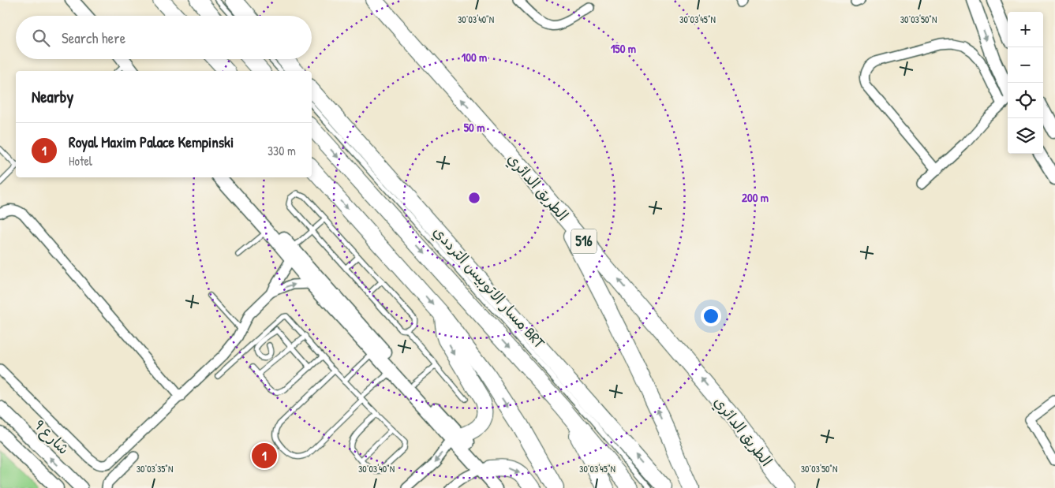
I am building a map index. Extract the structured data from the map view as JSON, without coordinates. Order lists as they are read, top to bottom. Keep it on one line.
{"streets":{"highway":["الطريق الدائري","516"],"street":["شارع 9"],"lane":["مسار الاتوبيس الترددي BRT"]},"crossings":[["الطريق الدائري","516"]],"page":{"map_buttons":["+","−"],"search":"Search here","heading":"Nearby","list":[{"mark":"1","name":"Royal Maxim Palace Kempinski","note":"Hotel","value":"330 m"}],"pins":"1"},"coordinates":["30°03'40\"N","30°03'45\"N","30°03'50\"N","30°03'35\"N"],"rings":["150 m","100 m","50 m","200 m"]}
